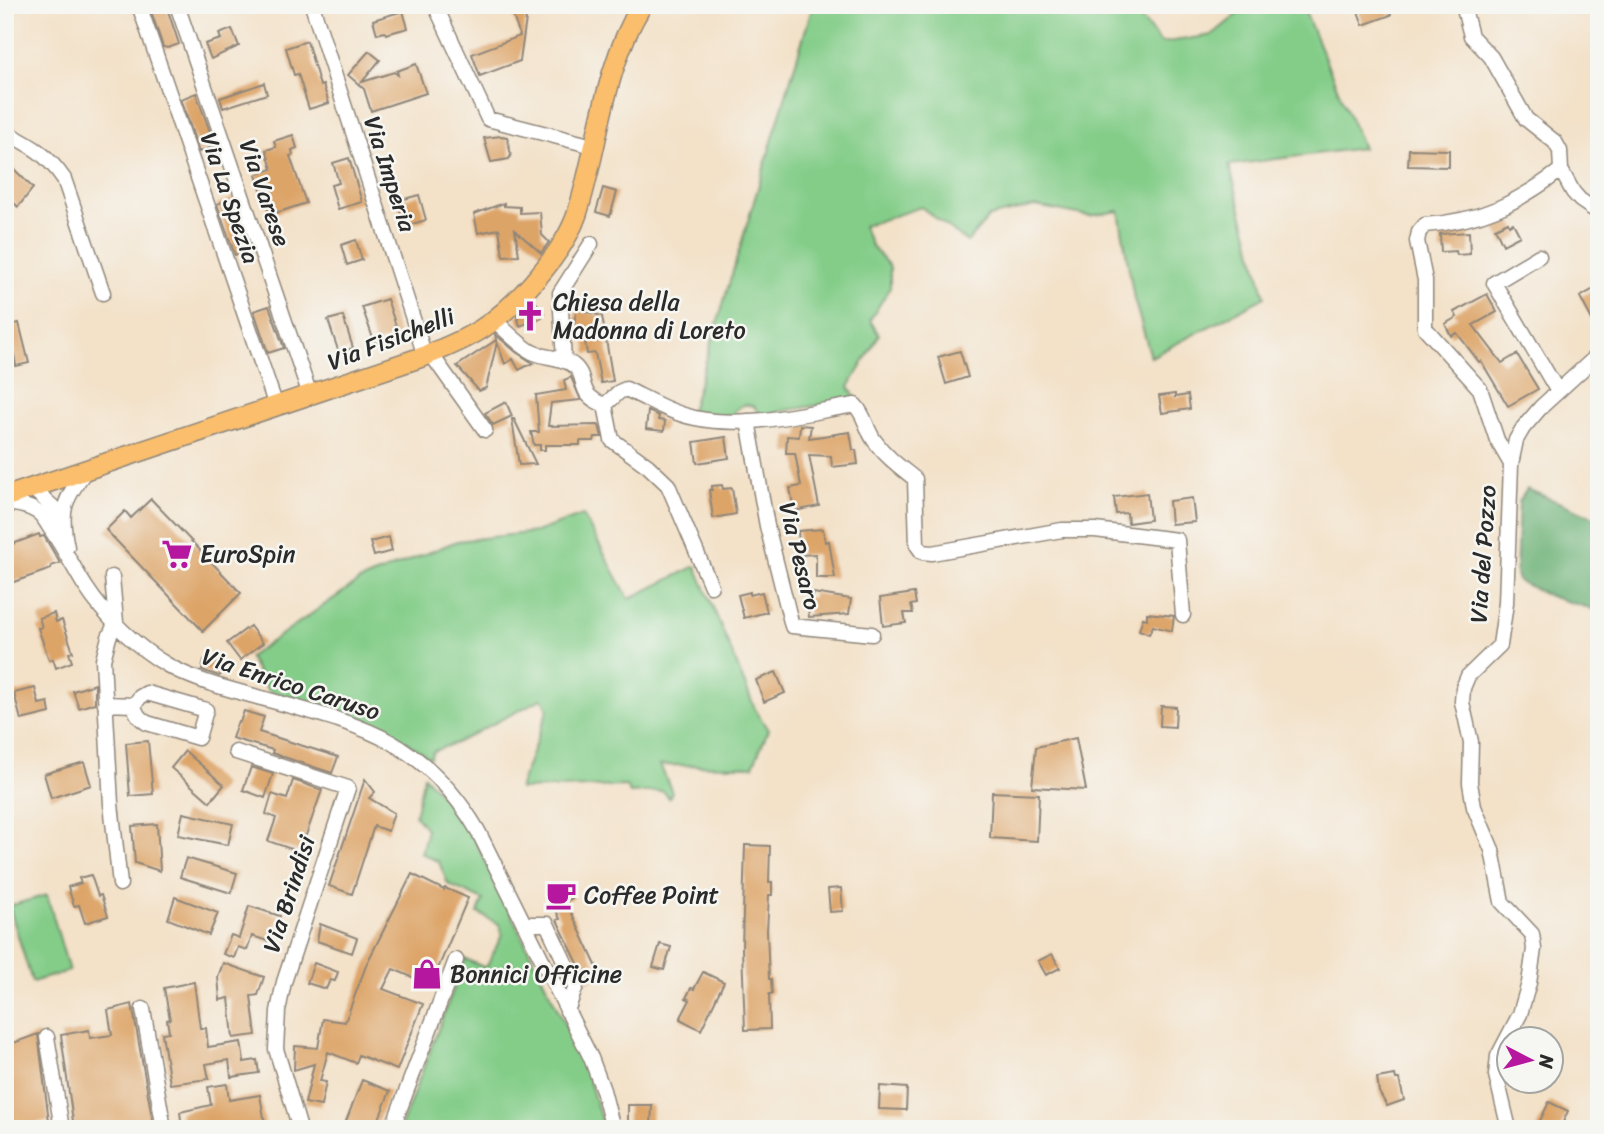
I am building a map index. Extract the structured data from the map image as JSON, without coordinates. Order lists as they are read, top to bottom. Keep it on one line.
{"streets":{"main road":["Via Fisichelli"],"street":["Via Imperia","Via Varese","Via La Spezia","Via del Pozzo","Via Pesaro","Via Enrico Caruso","Via Brindisi"]},"crossings":[["Via Imperia","Via Fisichelli"],["Via Varese","Via Fisichelli"],["Via La Spezia","Via Fisichelli"]],"places":{"church":["Chiesa della Madonna di Loreto"],"supermarket":["EuroSpin"],"cafe":["Coffee Point"],"shop":["Bonnici Officine"]},"north":"right"}
